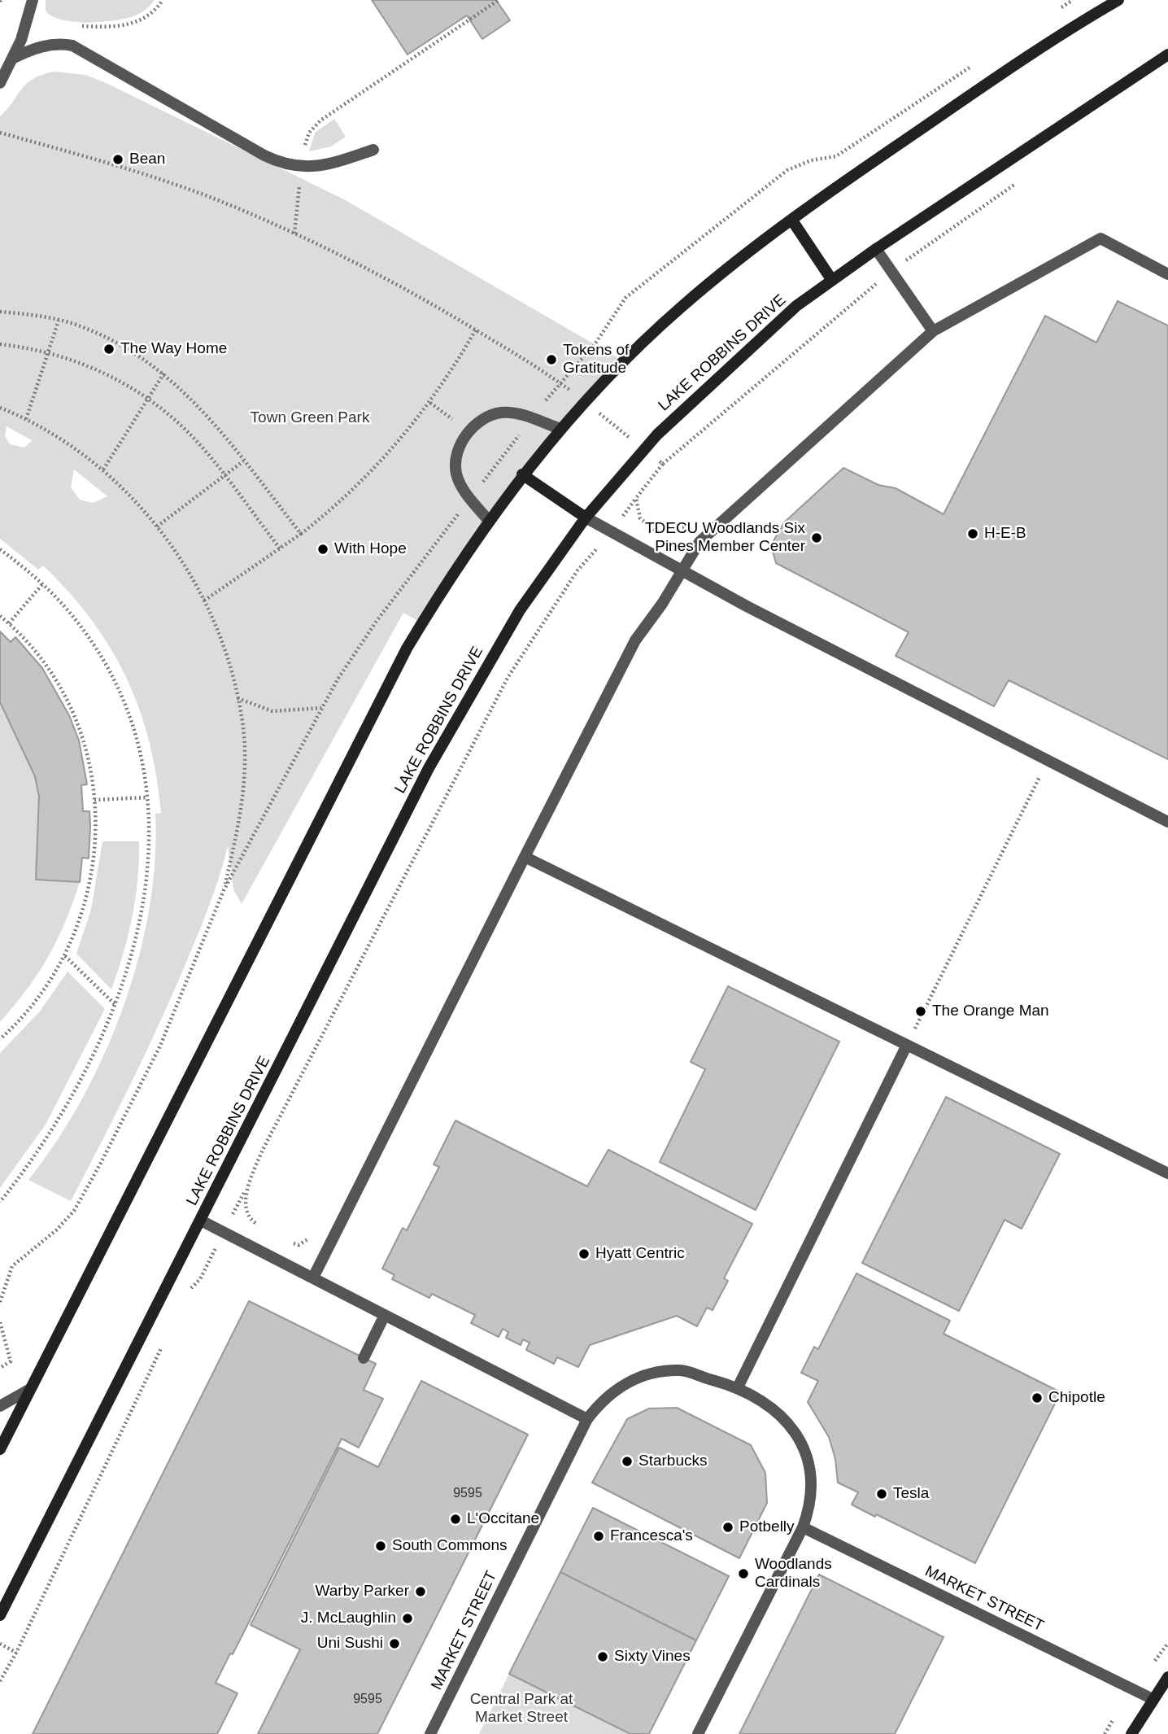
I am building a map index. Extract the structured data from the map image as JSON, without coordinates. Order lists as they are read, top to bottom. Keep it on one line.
{"streets":{"street":["LAKE ROBBINS DRIVE","MARKET STREET"]},"parks":["Town Green Park","Central Park at Market Street"],"places":["Bean","The Way Home","Tokens of Gratitude","H-E-B","TDECU Woodlands Six Pines Member Center","With Hope","The Orange Man","Hyatt Centric","Chipotle","Starbucks","Tesla","L'Occitane","Potbelly","Francesca's","South Commons","Woodlands Cardinals","Warby Parker","J. McLaughlin","Uni Sushi","Sixty Vines"],"house_numbers":["9595","9595"]}
